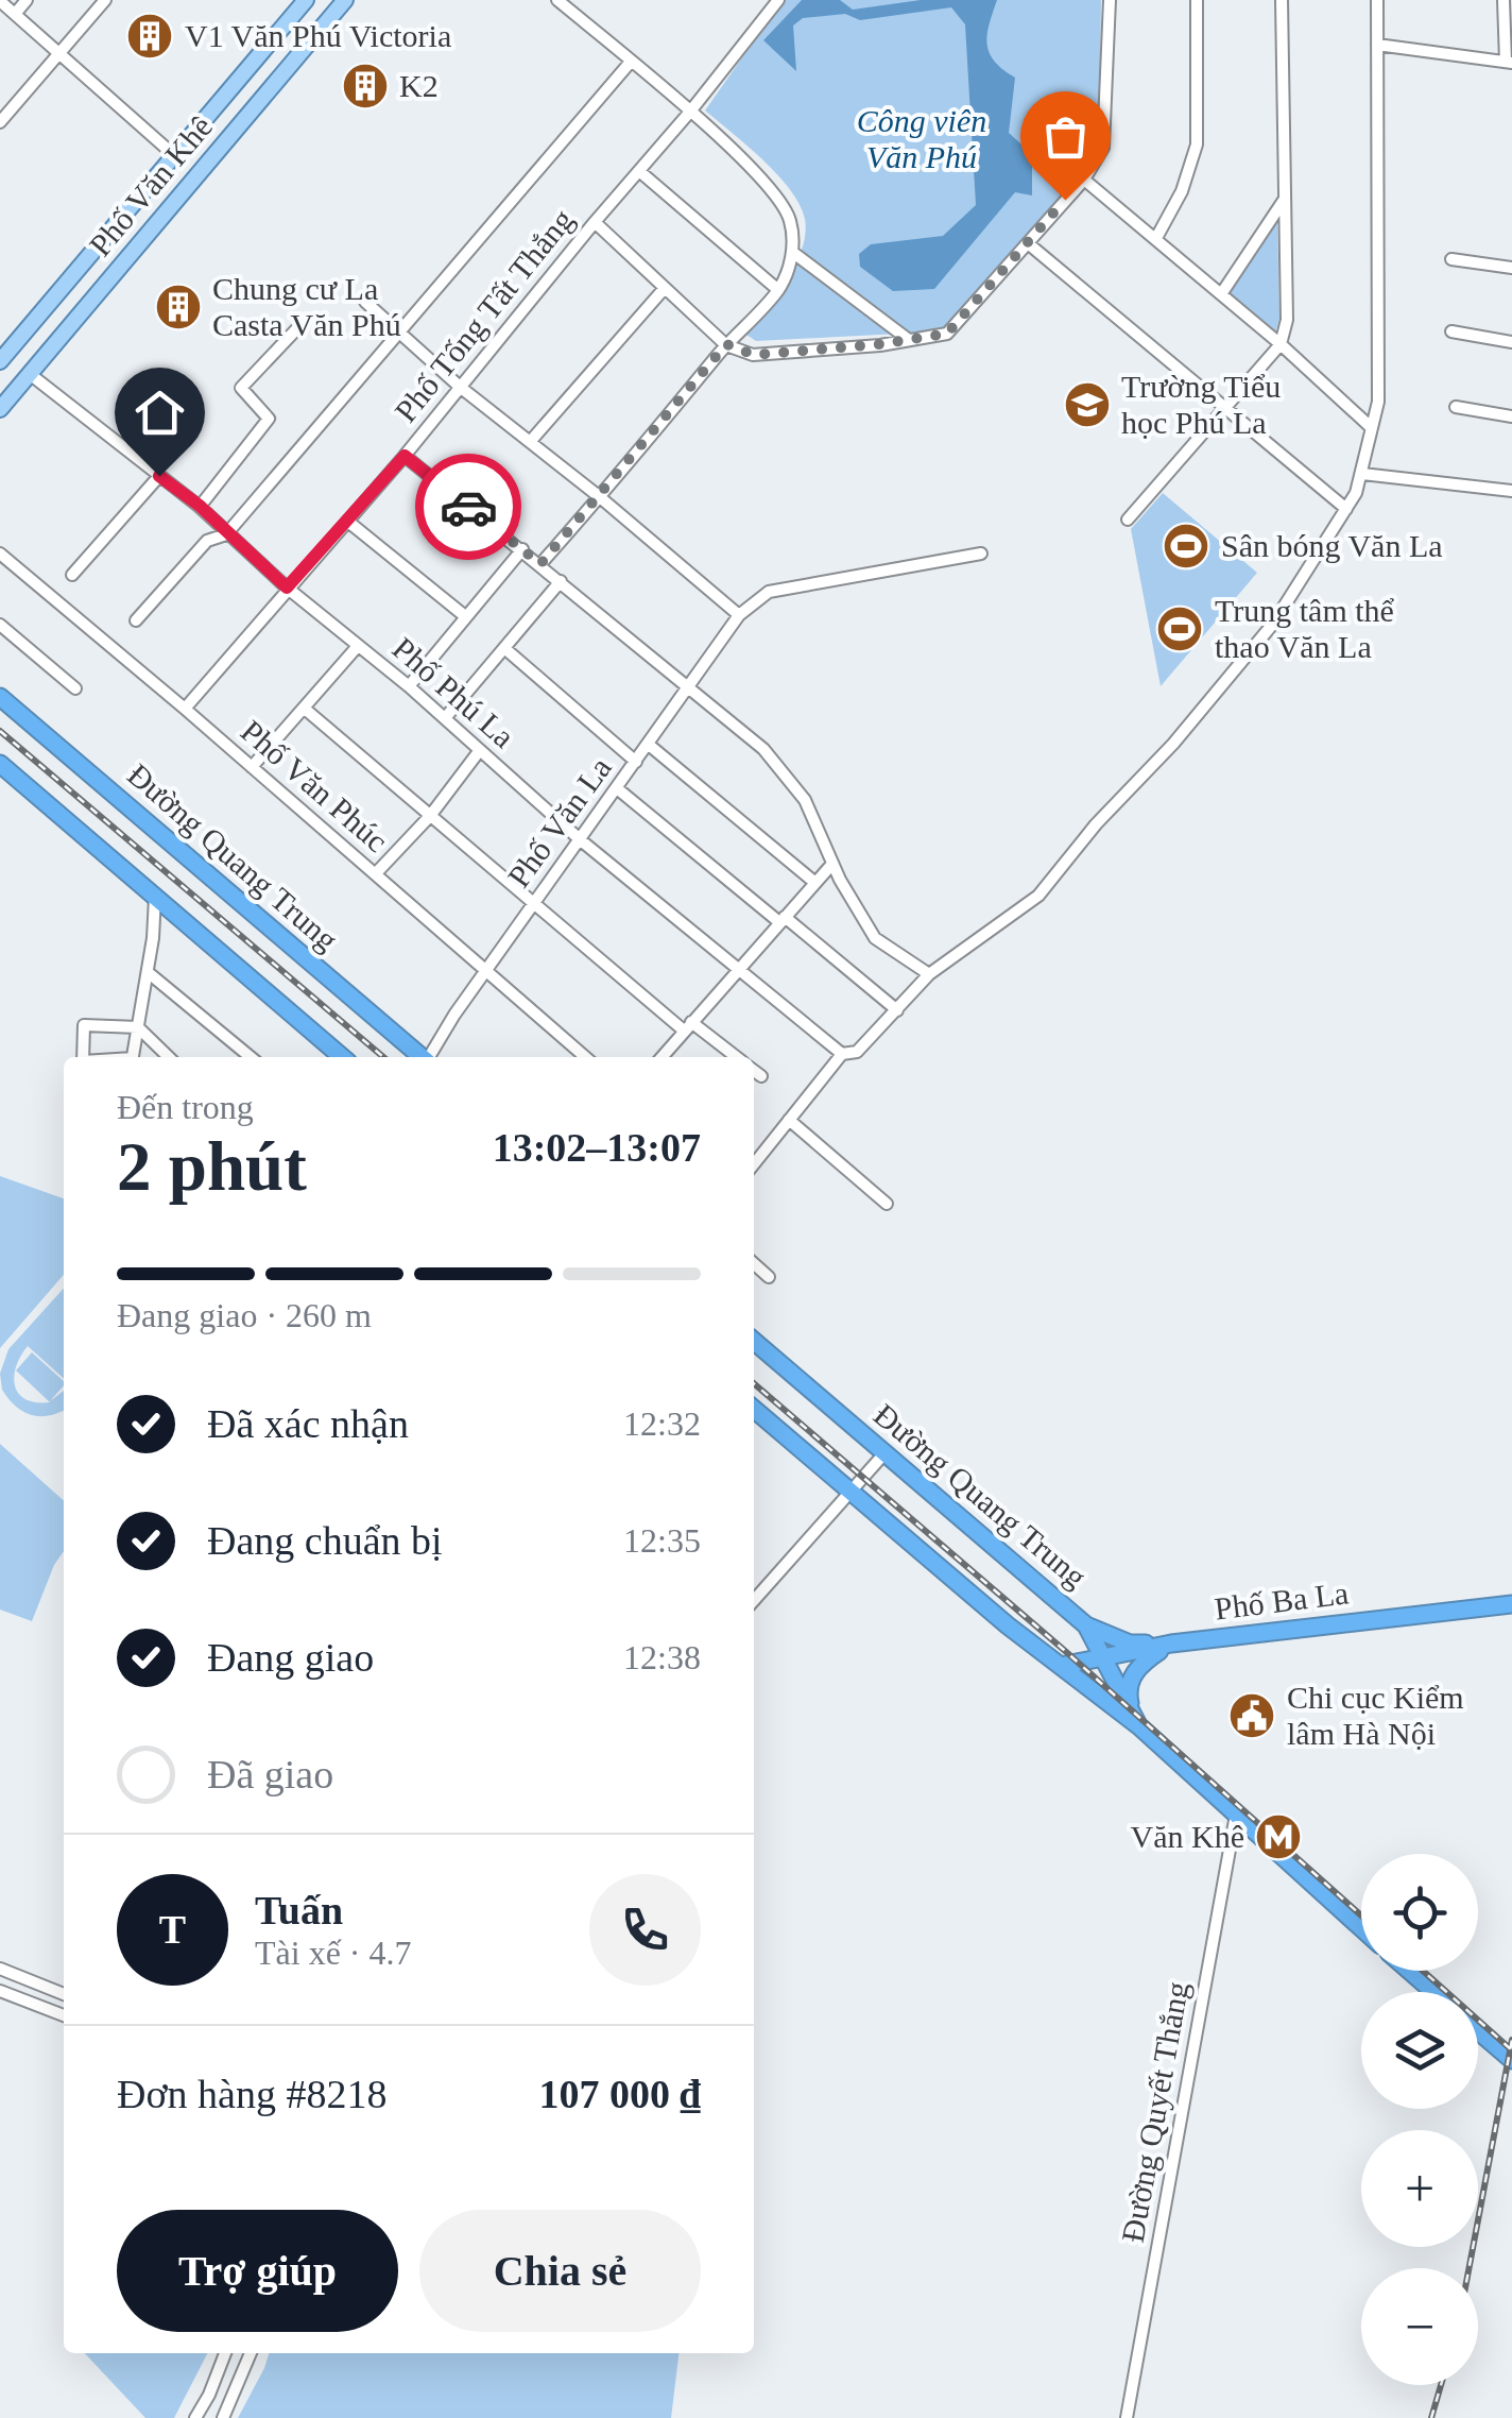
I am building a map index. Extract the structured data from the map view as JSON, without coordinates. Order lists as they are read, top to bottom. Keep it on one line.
{"streets":{"highway":["Đường Quang Trung","Phố Ba La"],"main road":["Phố Văn Khê"],"street":["Phố Tống Tất Thắng","Phố Phú La","Phố Văn Phúc","Phố Văn La","Đường Quyết Thắng"]},"crossings":[["Phố Văn Khê","Phố Phú La"],["Phố Tống Tất Thắng","Phố Phú La"],["Phố Tống Tất Thắng","Phố Văn Phúc"],["Phố Phú La","Phố Văn La"],["Phố Văn Phúc","Phố Văn La"],["Đường Quang Trung","Phố Ba La"],["Đường Quang Trung","Đường Quyết Thắng"]],"parks":["Công viên Văn Phú"],"places":{"building":["V1 Văn Phú Victoria","K2","Chung cư La Casta Văn Phú"],"school or university":["Trường Tiểu học Phú La"],"sports":["Sân bóng Văn La","Trung tâm thể thao Văn La"],"public building":["Chi cục Kiểm lâm Hà Nội"],"metro station":["Văn Khê"]},"page":{"heading":["2 phút","Đến trong","13:02–13:07"],"panel":["Tuấn","Tài xế · 4.7","Đơn hàng #8218","107 000 ₫"],"bar":"Đang giao · 260 m","list":[["Đã xác nhận","12:32"],["Đang chuẩn bị","12:35"],["Đang giao","12:38"],"Đã giao"],"map_buttons":["+","−"],"round":"T","buttons":["Trợ giúp","Chia sẻ"]}}
